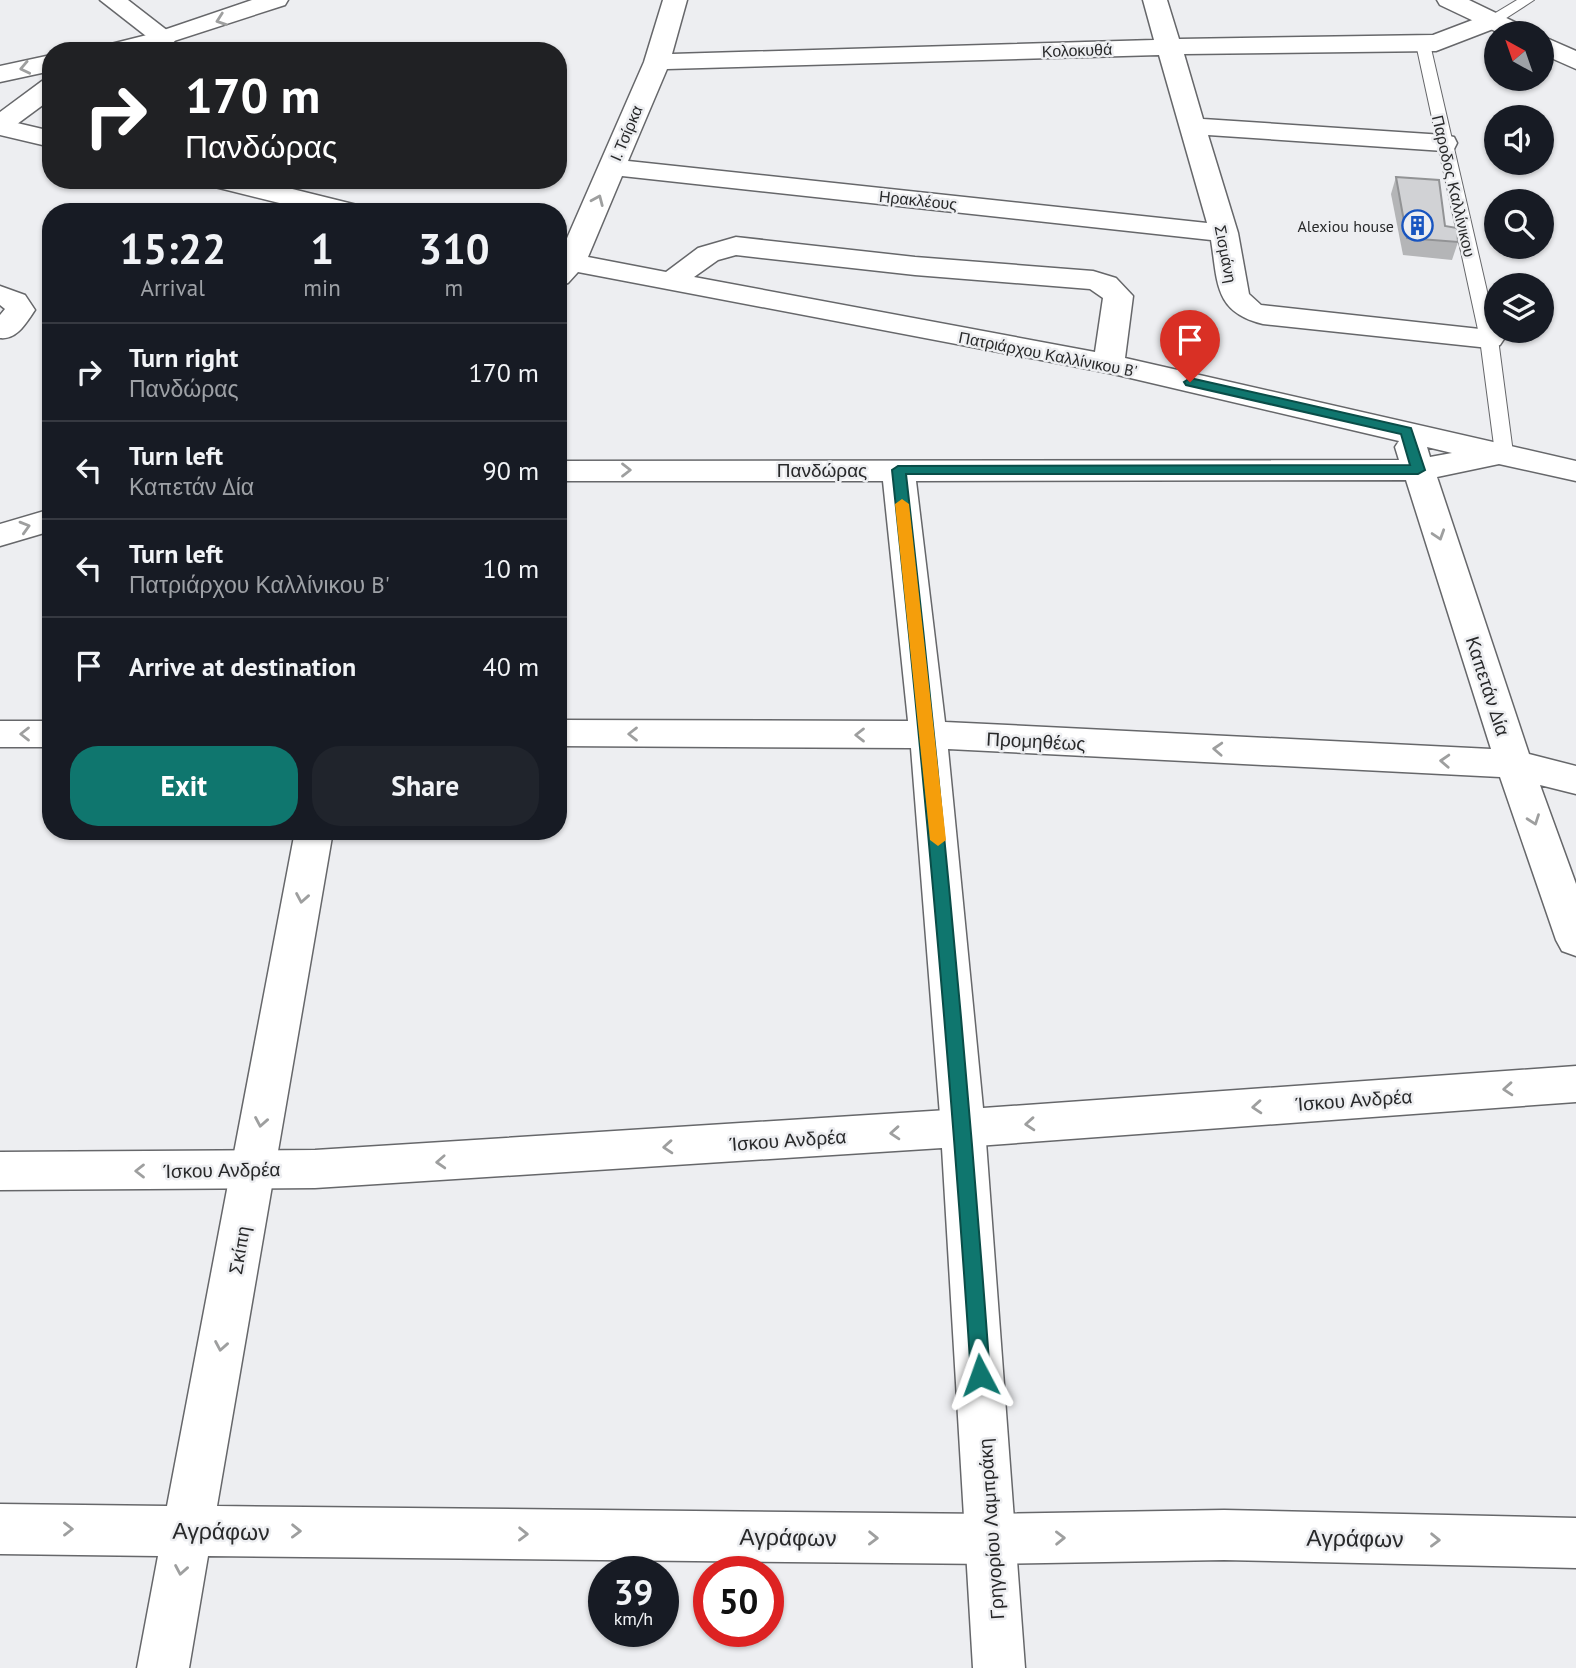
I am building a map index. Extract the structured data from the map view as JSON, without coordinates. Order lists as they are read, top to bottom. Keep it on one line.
{"streets":{"street":["Κολοκυθά","Ι. Τσίρκα","Ηρακλέους","Σισμάνη","Πατριάρχου Καλλίνικου B'","Πανδώρας","Καπετάν Δία","Προμηθέως","Ίσκου Ανδρέα","Σκίπη","Γρηγορίου Λαμπράκη","Αγράφων"],"lane":["Παροδος Καλλίνικου"]},"crossings":[["Κολοκυθά","Ι. Τσίρκα"],["Κολοκυθά","Παροδος Καλλίνικου"],["Κολοκυθά","Σισμάνη"],["Ι. Τσίρκα","Ηρακλέους"],["Παροδος Καλλίνικου","Πατριάρχου Καλλίνικου B'"],["Παροδος Καλλίνικου","Πανδώρας"],["Ηρακλέους","Σισμάνη"],["Πατριάρχου Καλλίνικου B'","Πανδώρας"],["Πατριάρχου Καλλίνικου B'","Καπετάν Δία"],["Πανδώρας","Καπετάν Δία"],["Πανδώρας","Γρηγορίου Λαμπράκη"],["Καπετάν Δία","Προμηθέως"],["Προμηθέως","Γρηγορίου Λαμπράκη"],["Ίσκου Ανδρέα","Σκίπη"],["Ίσκου Ανδρέα","Γρηγορίου Λαμπράκη"],["Σκίπη","Αγράφων"],["Γρηγορίου Λαμπράκη","Αγράφων"]],"one_way":["Ι. Τσίρκα","Πανδώρας","Καπετάν Δία","Προμηθέως","Ίσκου Ανδρέα","Σκίπη","Αγράφων"],"places":{"building":["Alexiou house"]},"north":"top left","page":{"turn":["170 m","Πανδώρας"],"eta":["15:22","Arrival","1","min","310","m"],"list":[{"name":"Turn right","note":"Πανδώρας","value":"170 m"},{"name":"Turn left","note":"Καπετάν Δία","value":"90 m"},{"name":"Turn left","note":"Πατριάρχου Καλλίνικου B'","value":"10 m"},{"name":"Arrive at destination","value":"40 m"}],"buttons":["Exit","Share"],"speed":"39 km/h","limit":"50"}}
